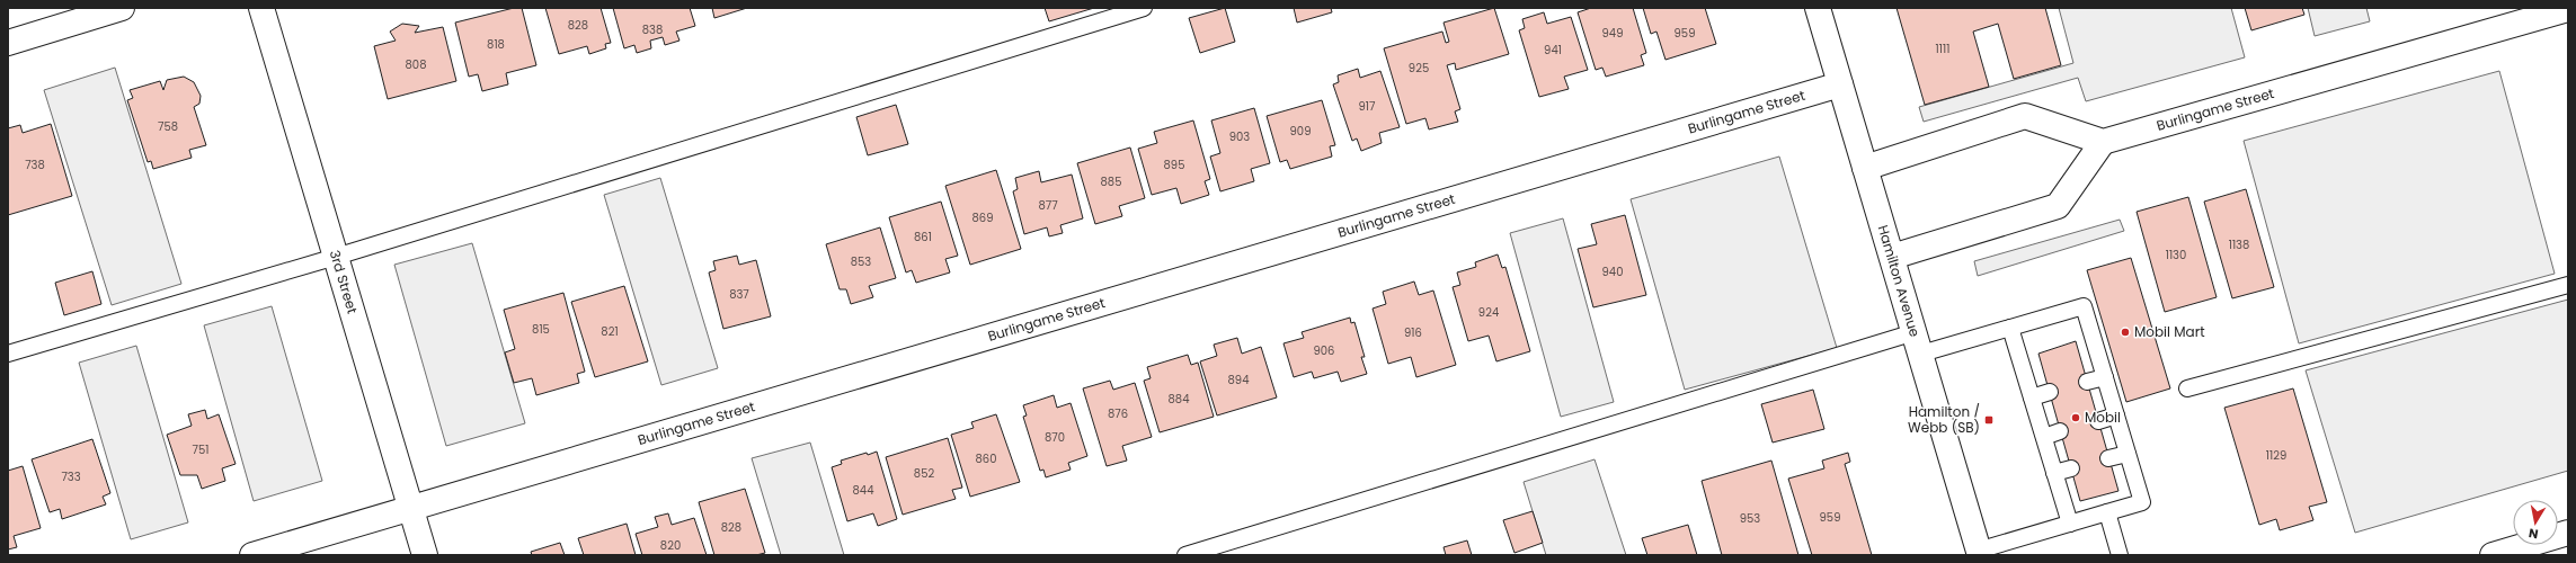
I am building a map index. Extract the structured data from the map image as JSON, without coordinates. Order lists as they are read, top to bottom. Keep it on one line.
{"streets":{"street":["Burlingame Street","3rd Street","Hamilton Avenue"]},"crossings":[["Burlingame Street","3rd Street"],["Burlingame Street","Hamilton Avenue"]],"places":{"other":["Mobil Mart","Mobil"],"transit":["Hamilton / Webb (SB)"]},"house_numbers":["828","838","949","959","818","1111","941","808","925","917","758","909","903","738","895","885","877","869","861","1138","1130","853","940","837","924","815","821","916","906","894","884","876","870","751","1129","860","852","733","844","959","953","828","820"],"north":"bottom"}
